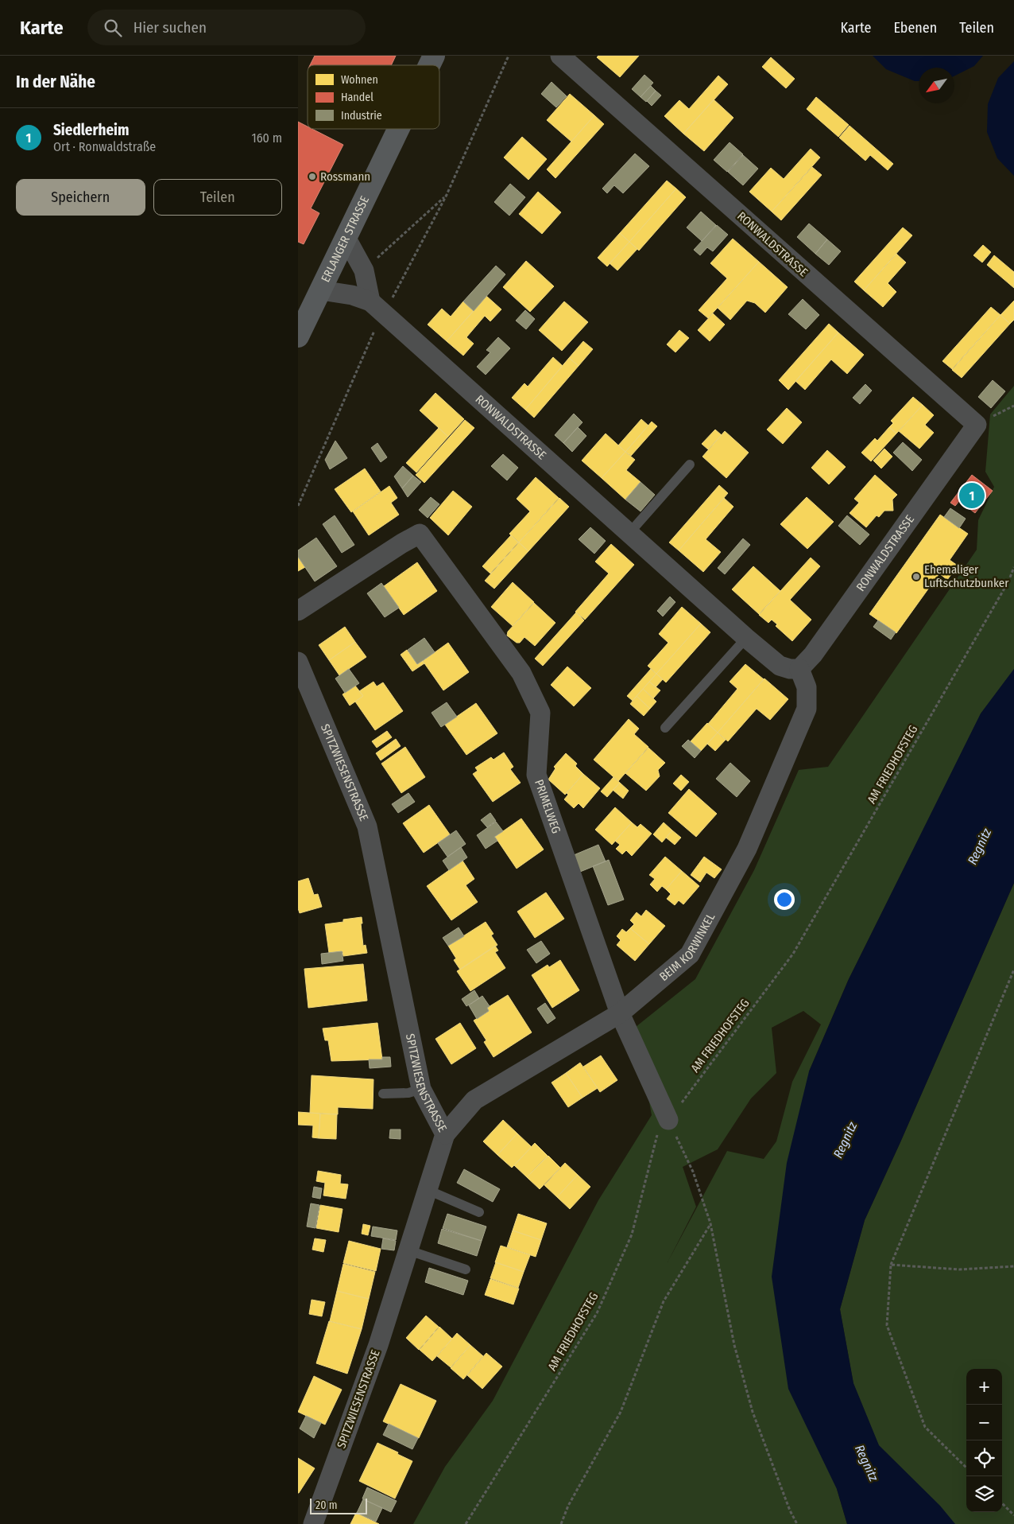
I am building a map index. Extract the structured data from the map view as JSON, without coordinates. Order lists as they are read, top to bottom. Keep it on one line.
{"streets":{"main road":["ERLANGER STRASSE"],"street":["RONWALDSTRASSE","SPITZWIESENSTRASSE","PRIMELWEG","BEIM KORWINKEL"],"path":["AM FRIEDHOFSTEG"]},"crossings":[["ERLANGER STRASSE","RONWALDSTRASSE"],["RONWALDSTRASSE","BEIM KORWINKEL"],["AM FRIEDHOFSTEG","PRIMELWEG"],["SPITZWIESENSTRASSE","BEIM KORWINKEL"],["PRIMELWEG","BEIM KORWINKEL"]],"water":["Regnitz"],"places":["Rossmann","Ehemaliger Luftschutzbunker"],"legend":["Wohnen","Handel","Industrie"],"scale_bar":"20 m","north":"bottom left","page":{"header":"Karte","search":"Hier suchen","nav":["Karte","Ebenen","Teilen"],"heading":"In der Nähe","list":[{"mark":"1","name":"Siedlerheim","note":"Ort · Ronwaldstraße","value":"160 m"}],"buttons":["Speichern","Teilen"],"pins":"1","map_buttons":["+","−"],"scale":"20 m"}}
